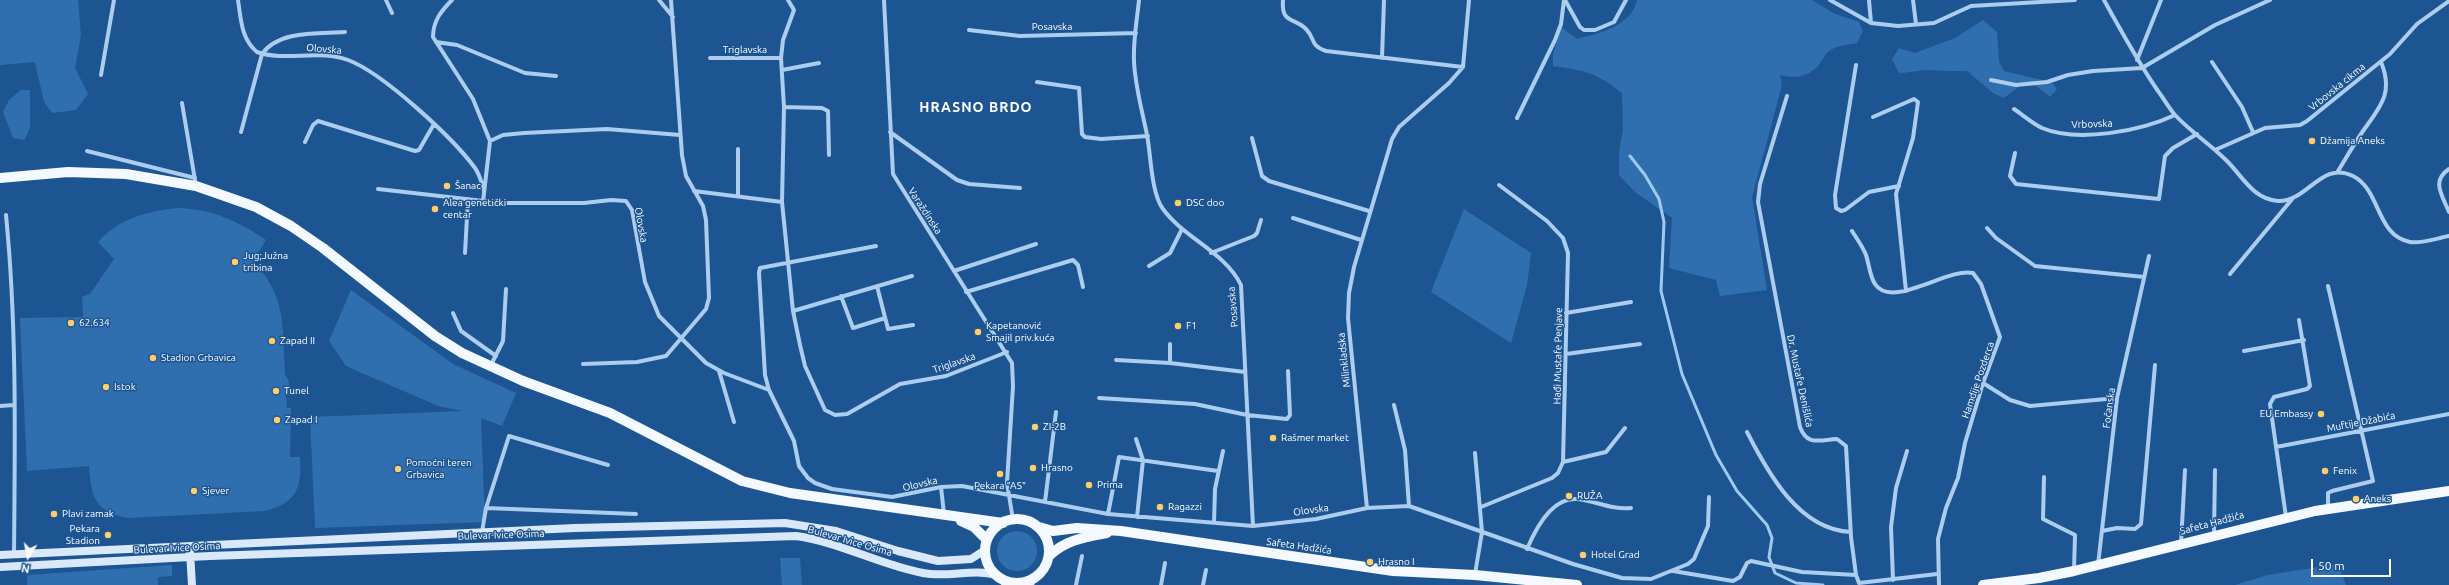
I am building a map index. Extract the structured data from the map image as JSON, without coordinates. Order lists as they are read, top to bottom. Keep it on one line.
{"streets":{"main road":["Safeta Hadžića","Bulevar Ivice Osima"],"street":["Posavska","Olovska","Triglavska","Vrbovska cikma","Vrbovska","Varaždinska","Hađi Mustafe Penjave","Milinkladska","Hamdije Pozderca","Dr. Mustafe Denišlića","Fočanska","Muftije Džabića"]},"crossings":[["Posavska","Olovska"],["Olovska","Triglavska"],["Olovska","Milinkladska"],["Triglavska","Varaždinska"],["Fočanska","Safeta Hadžića"],["Safeta Hadžića","Bulevar Ivice Osima"]],"districts":["HRASNO BRDO"],"places":["Džamija Aneks","Šanac","DSC doo","Alea genetički centar","Jug;Južna tribina","62.634","F1","Kapetanović Smajil priv.kuća","Zapad II","Stadion Grbavica","Istok","Tunel","EU Embassy","Zapad I","ZI-2B","Rašmer market","Hrasno","Pomoćni teren Grbavica","Fenix","Pekara \"AS\"","Prima","Sjever","RUŽA","Aneks","Ragazzi","Plavi zamak","Pekara Stadion","Hotel Grad","Hrasno I"],"scale_bar":"50 m","north":"bottom"}
